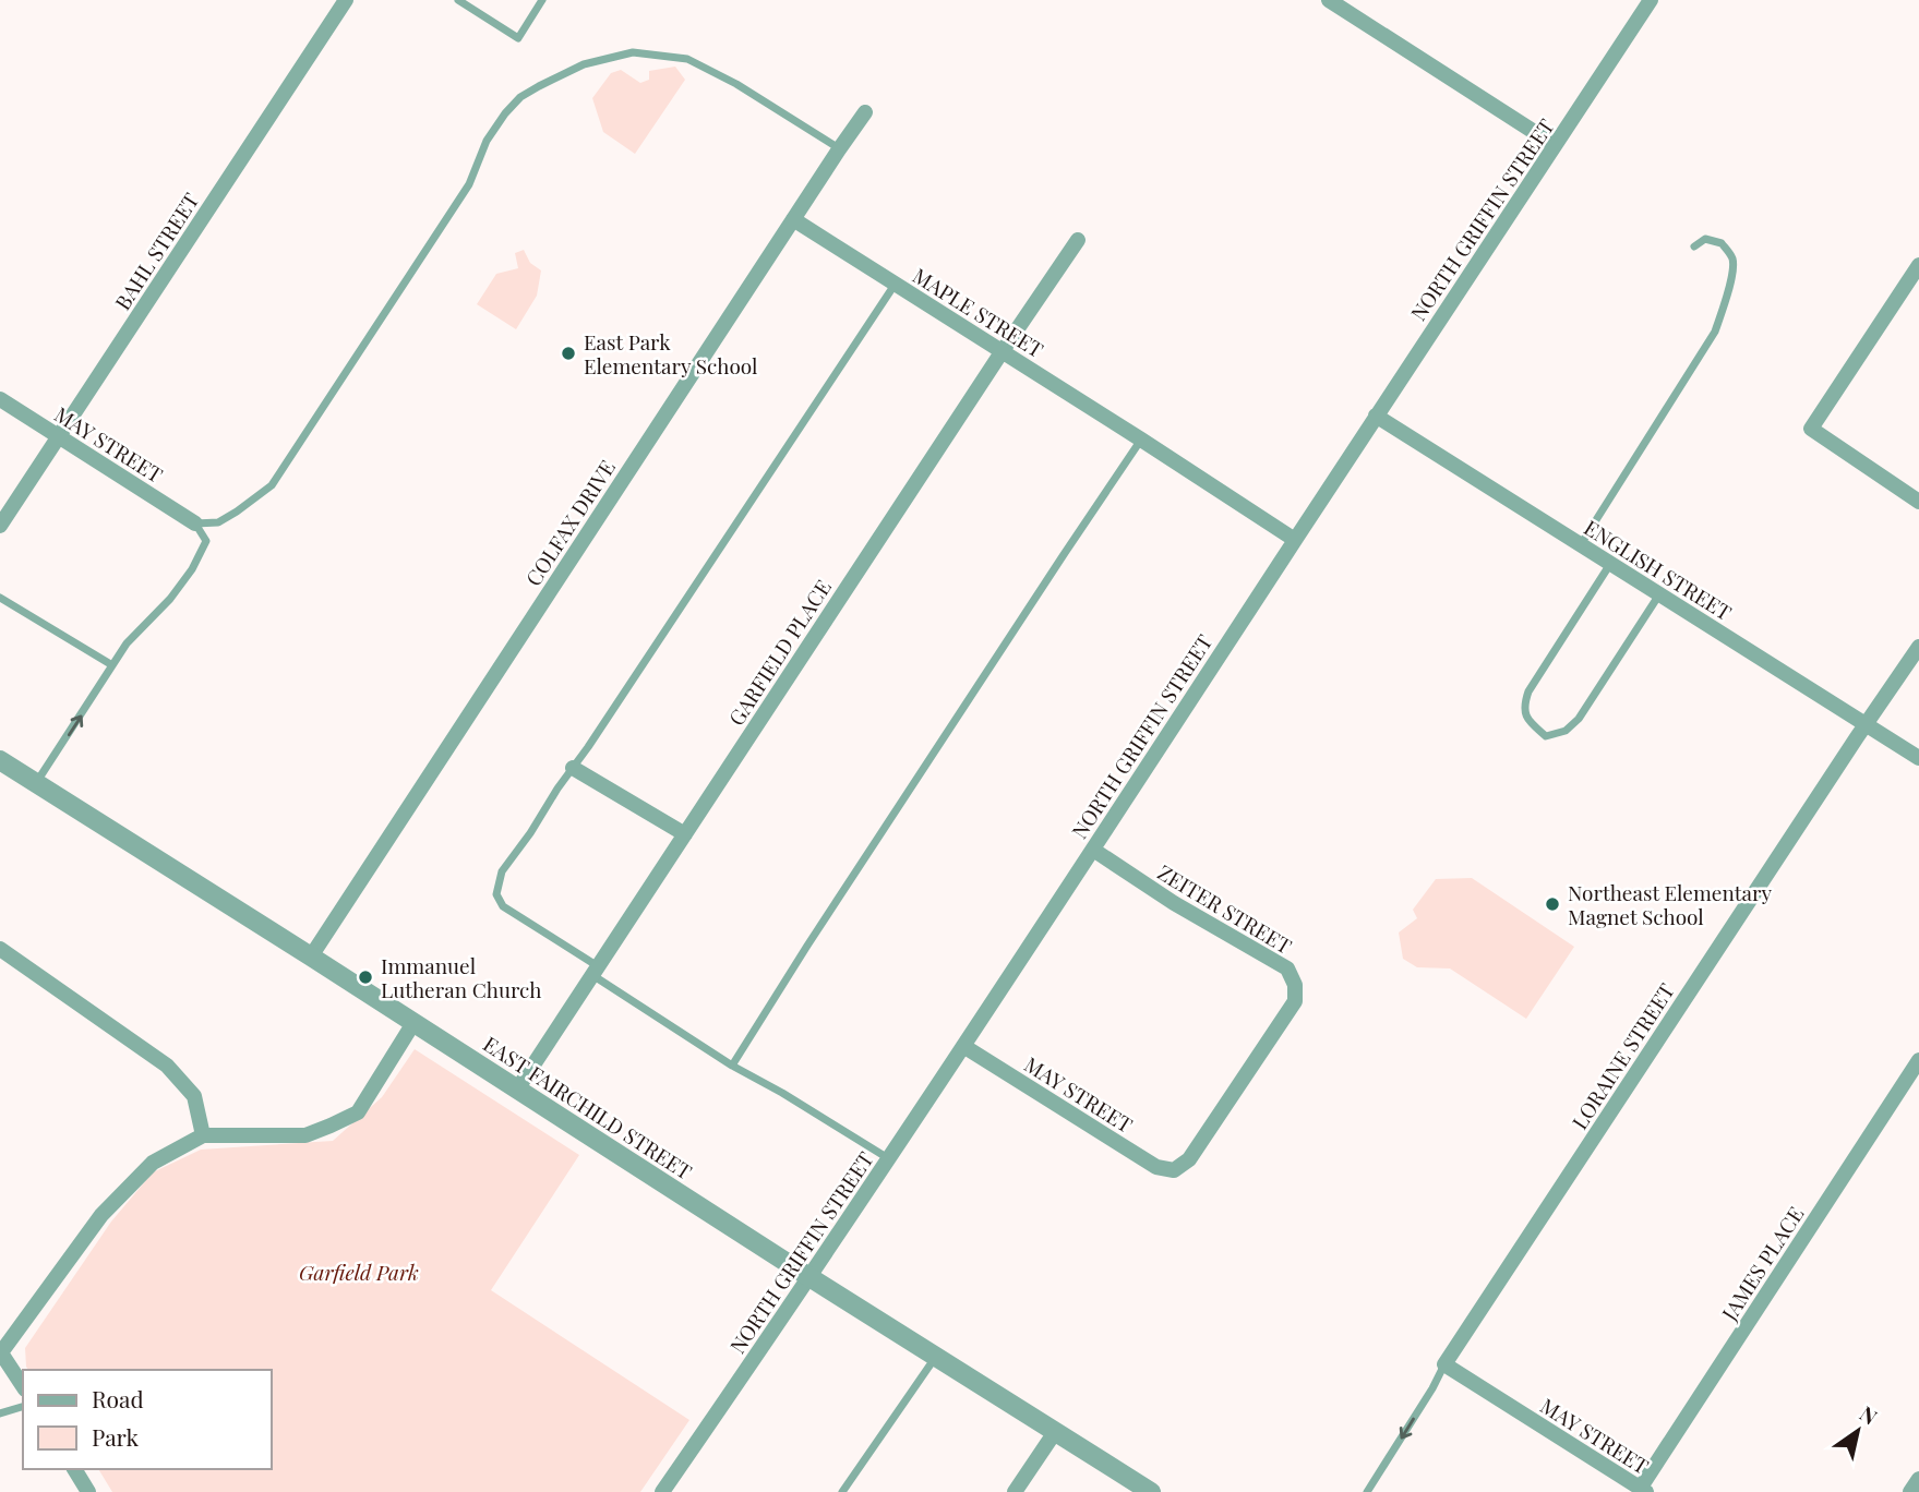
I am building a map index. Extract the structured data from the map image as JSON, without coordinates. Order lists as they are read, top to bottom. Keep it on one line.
{"streets":{"street":["NORTH GRIFFIN STREET","BAHL STREET","MAPLE STREET","MAY STREET","COLFAX DRIVE","ENGLISH STREET","GARFIELD PLACE","ZEITER STREET","LORAINE STREET","EAST FAIRCHILD STREET","JAMES PLACE"]},"crossings":[["NORTH GRIFFIN STREET","MAPLE STREET"],["NORTH GRIFFIN STREET","MAY STREET"],["NORTH GRIFFIN STREET","ENGLISH STREET"],["NORTH GRIFFIN STREET","ZEITER STREET"],["NORTH GRIFFIN STREET","EAST FAIRCHILD STREET"],["BAHL STREET","MAY STREET"],["MAPLE STREET","COLFAX DRIVE"],["MAPLE STREET","GARFIELD PLACE"],["MAY STREET","ZEITER STREET"],["MAY STREET","LORAINE STREET"],["MAY STREET","JAMES PLACE"],["COLFAX DRIVE","EAST FAIRCHILD STREET"],["ENGLISH STREET","LORAINE STREET"],["GARFIELD PLACE","EAST FAIRCHILD STREET"]],"parks":["Garfield Park"],"places":["East Park Elementary School","Northeast Elementary Magnet School","Immanuel Lutheran Church"],"legend":["Road","Park"],"north":"top right"}
